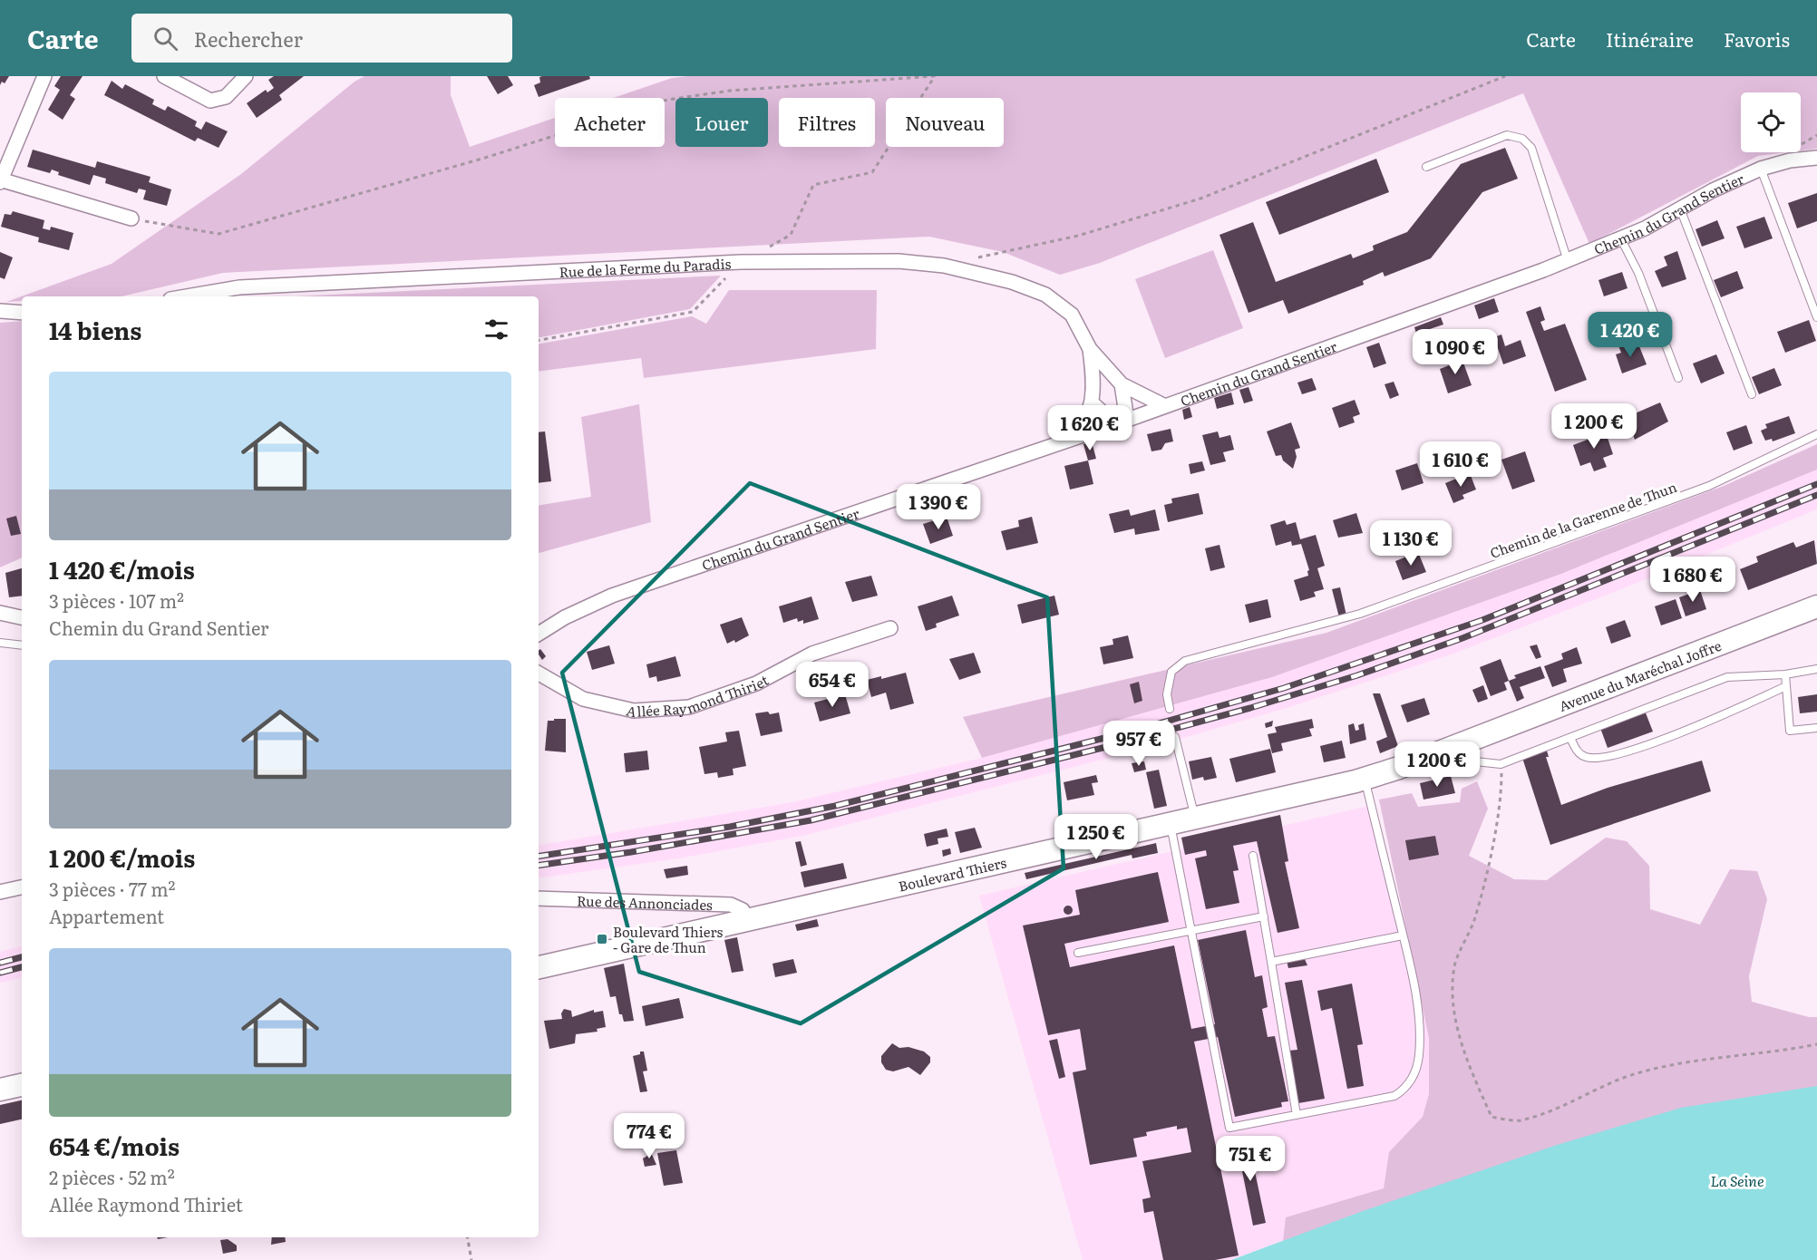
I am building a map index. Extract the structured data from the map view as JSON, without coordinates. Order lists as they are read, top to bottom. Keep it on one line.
{"streets":{"main road":["Avenue du Maréchal Joffre","Boulevard Thiers"],"street":["Chemin du Grand Sentier","Rue de la Ferme du Paradis","Allée Raymond Thiriet","Rue des Annonciades"],"lane":["Chemin de la Garenne de Thun"]},"crossings":[["Chemin du Grand Sentier","Rue de la Ferme du Paradis"],["Avenue du Maréchal Joffre","Boulevard Thiers"],["Boulevard Thiers","Rue des Annonciades"]],"water":["La Seine"],"places":{"transit":["Boulevard Thiers - Gare de Thun"]},"page":{"header":"Carte","search":"Rechercher","nav":["Carte","Itinéraire","Favoris"],"chip":["Acheter","Louer","Filtres","Nouveau"],"heading":"14 biens","price":["1 420 €","1 090 €","1 200 €","1 620 €","1 610 €","1 390 €","1 130 €","1 680 €","654 €","957 €","1 200 €","1 250 €","774 €","751 €"],"list":[{"name":"1 420 €/mois","note":"3 pièces · 107 m² · Chemin du Grand Sentier"},{"name":"1 200 €/mois","note":"3 pièces · 77 m² · Appartement"},{"name":"654 €/mois","note":"2 pièces · 52 m² · Allée Raymond Thiriet"}]}}
